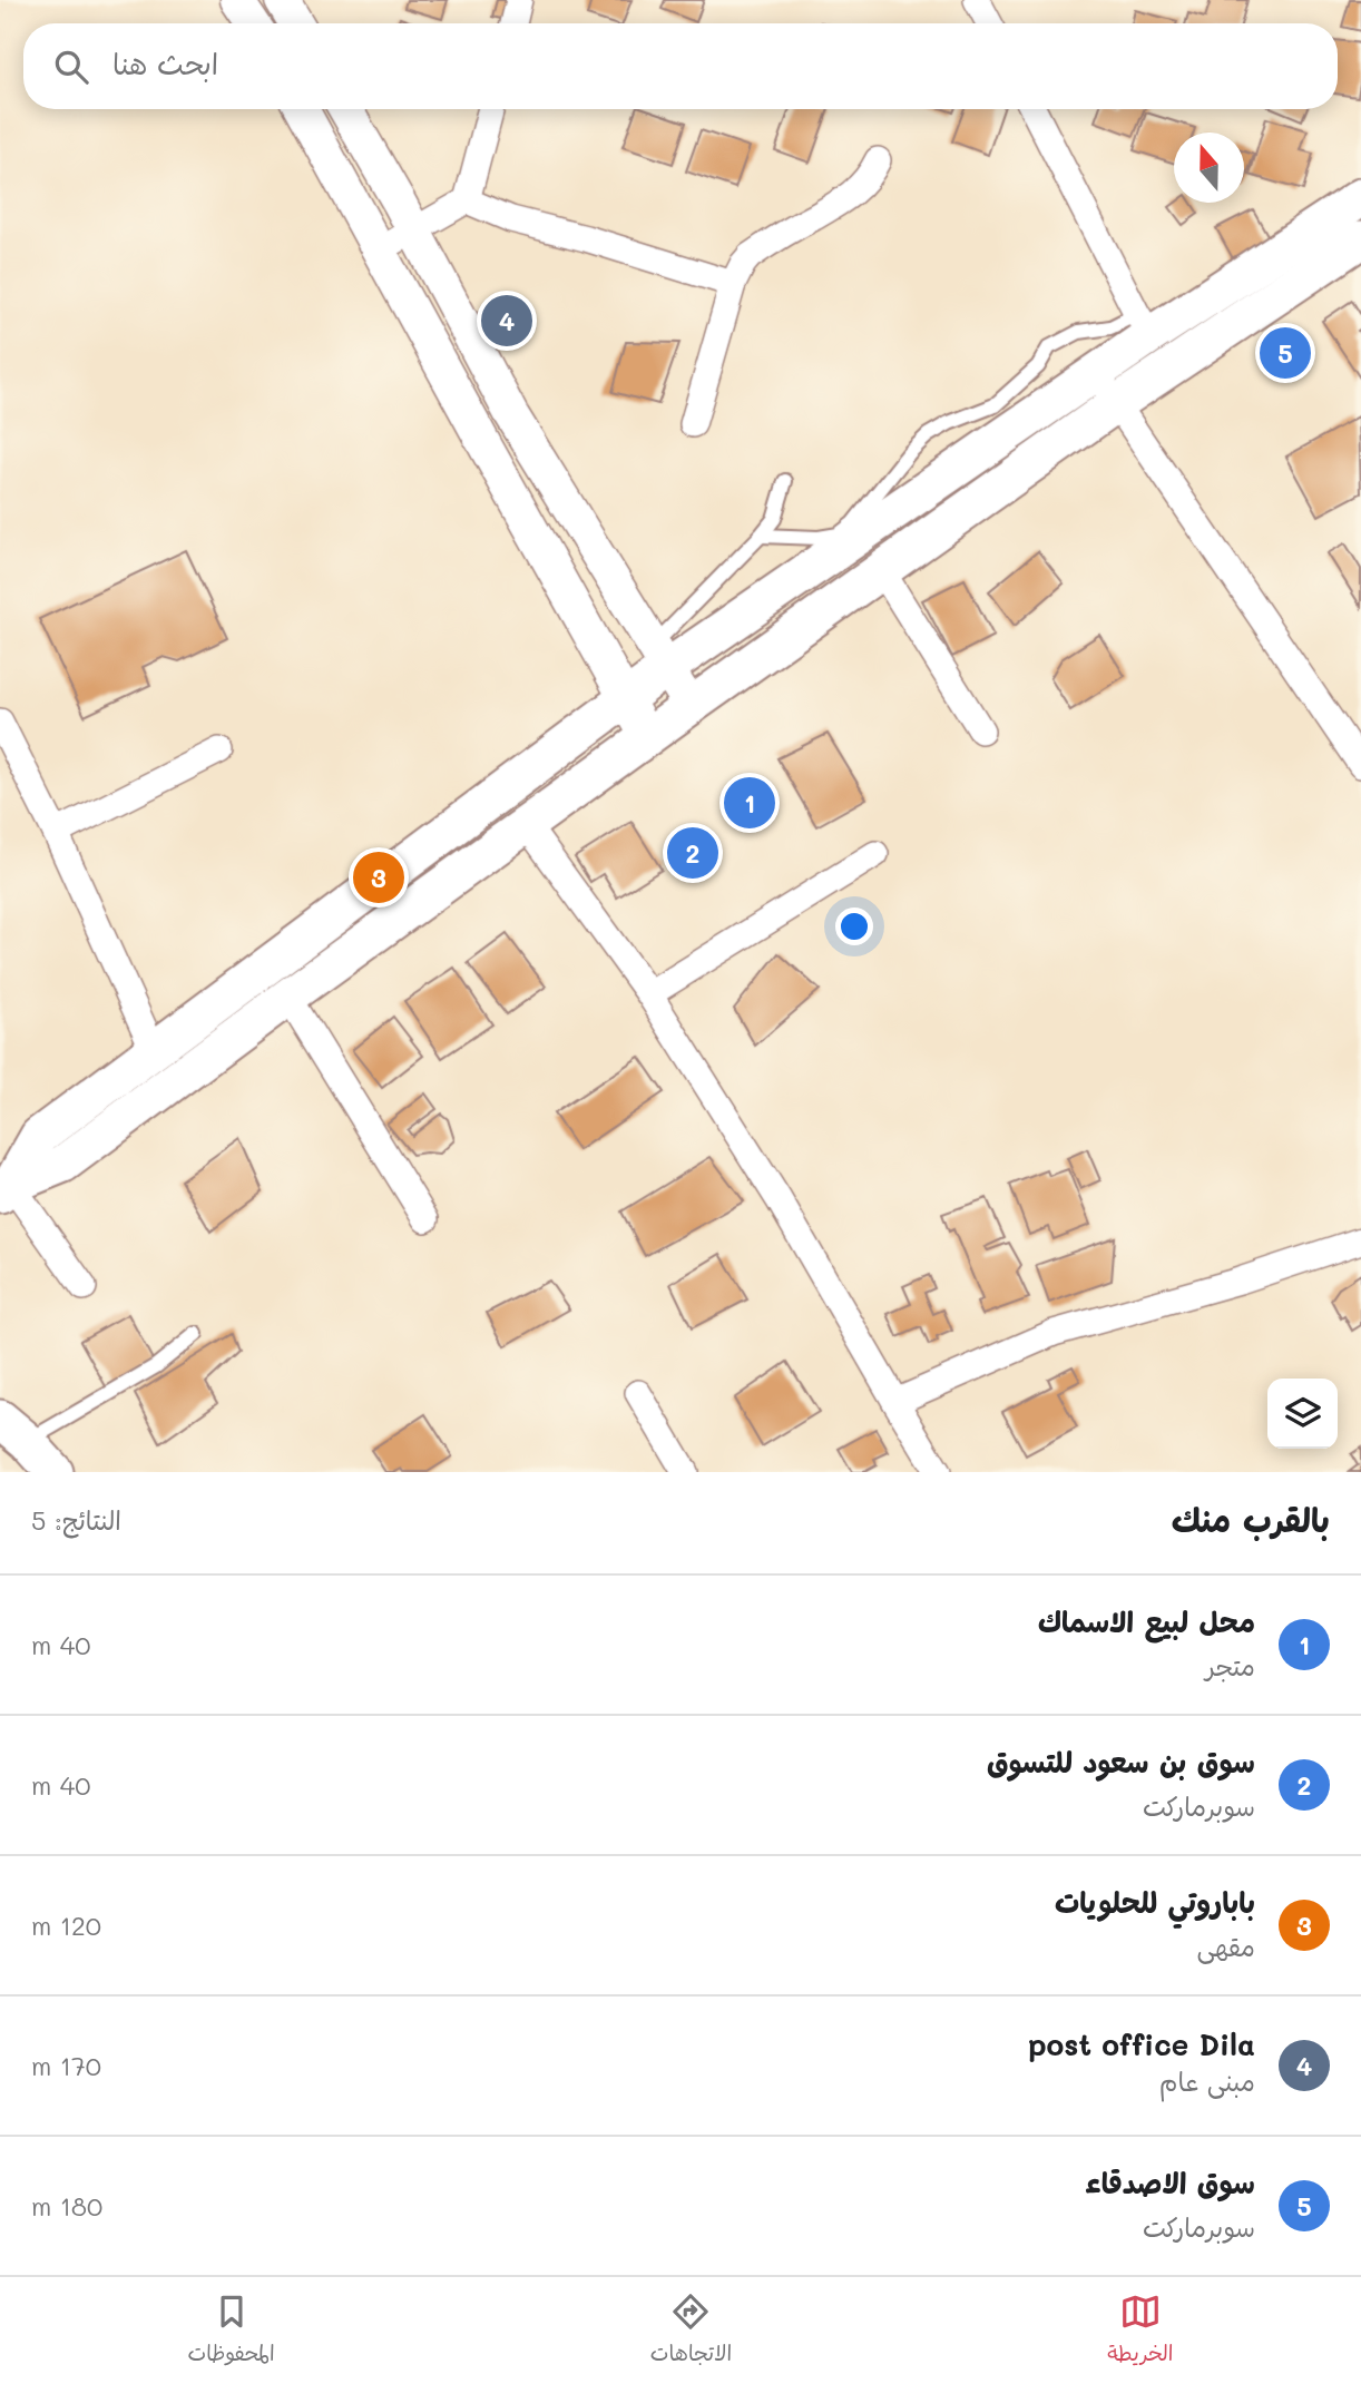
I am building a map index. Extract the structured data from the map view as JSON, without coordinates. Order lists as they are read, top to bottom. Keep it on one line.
{"north":"top","page":{"search":"ابحث هنا","pins":["4","5","1","2","3"],"heading":["بالقرب منك","النتائج: 5"],"list":[{"mark":"1","name":"محل لبيع الاسماك","note":"متجر","value":"40 m"},{"mark":"2","name":"سوق بن سعود للتسوق","note":"سوبرماركت","value":"40 m"},{"mark":"3","name":"باباروتي للحلويات","note":"مقهى","value":"120 m"},{"mark":"4","name":"post office Dila","note":"مبنى عام","value":"170 m"},{"mark":"5","name":"سوق الاصدقاء","note":"سوبرماركت","value":"180 m"}],"nav":["الخريطة","الاتجاهات","المحفوظات"]}}
